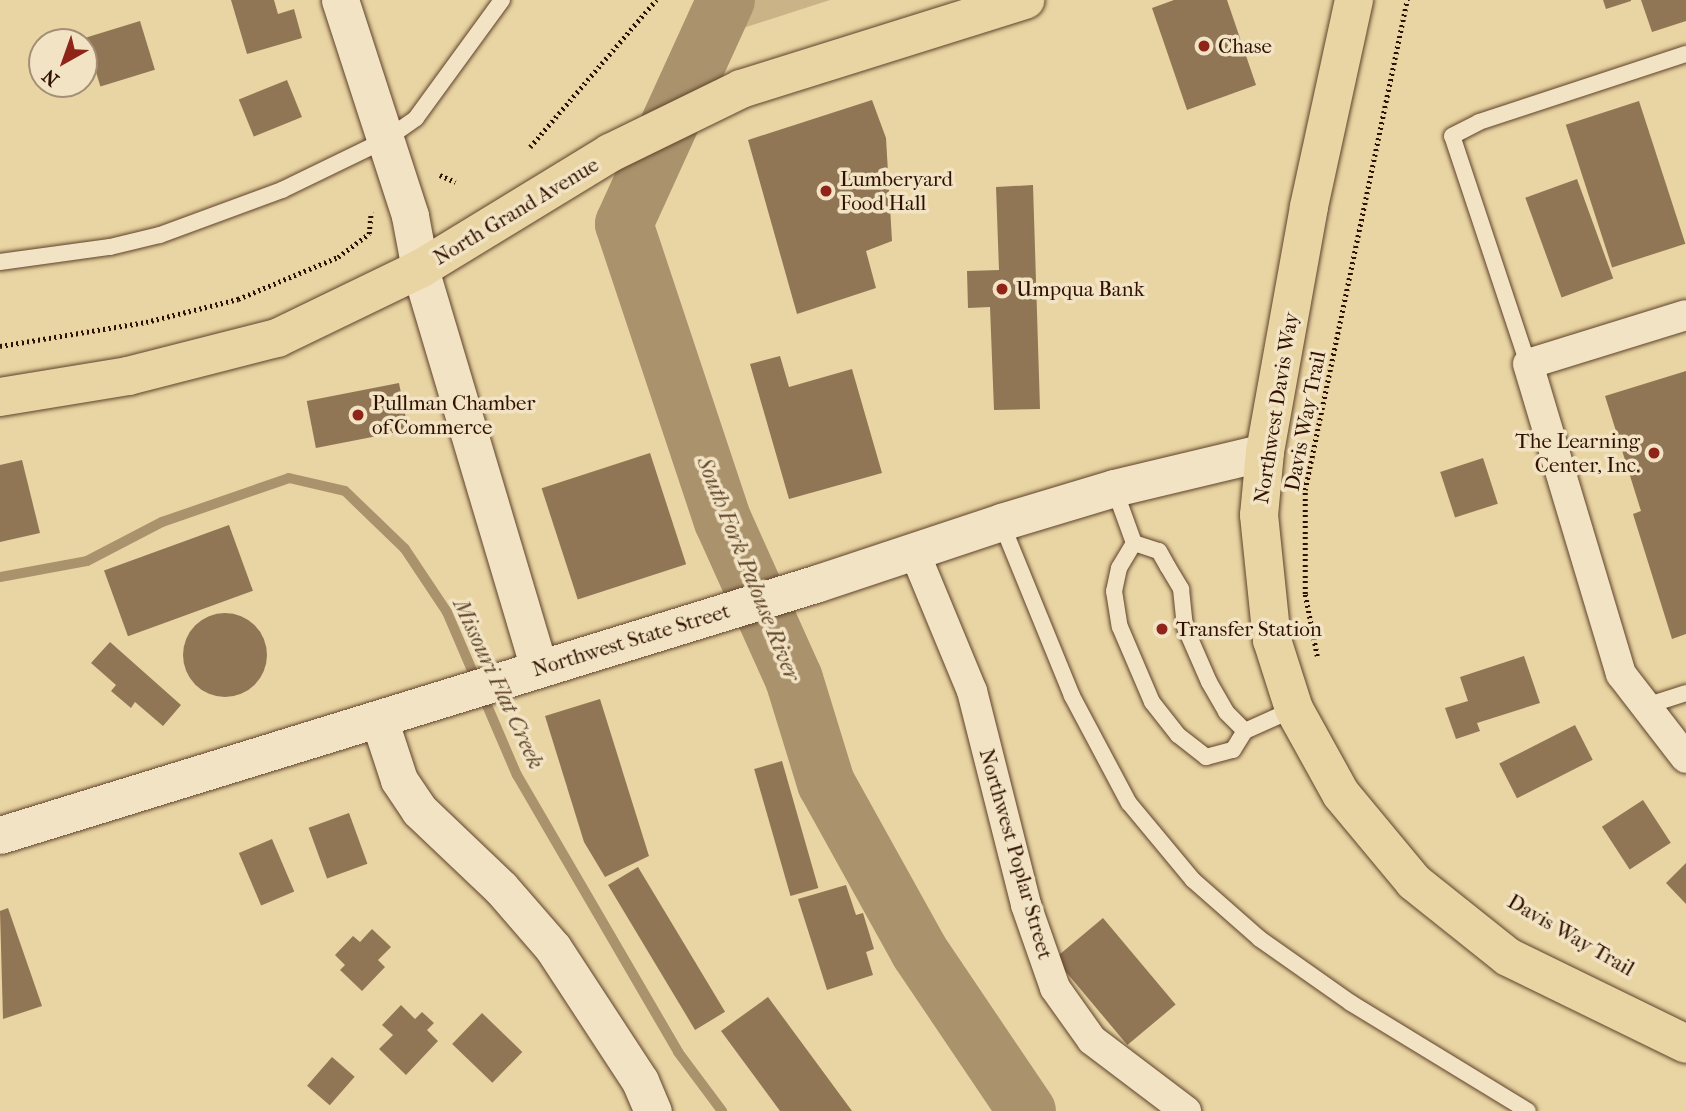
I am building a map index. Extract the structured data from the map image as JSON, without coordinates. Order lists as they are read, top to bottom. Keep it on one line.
{"streets":{"main road":["North Grand Avenue","Northwest Davis Way"],"street":["Northwest State Street","Northwest Poplar Street"],"path":["Davis Way Trail"]},"crossings":[["Northwest Davis Way","Northwest State Street"],["Northwest State Street","Northwest Poplar Street"]],"water":["South Fork Palouse River","Missouri Flat Creek"],"places":["Chase","Lumberyard Food Hall","Umpqua Bank","Pullman Chamber of Commerce","The Learning Center, Inc.","Transfer Station"],"north":"bottom left"}
